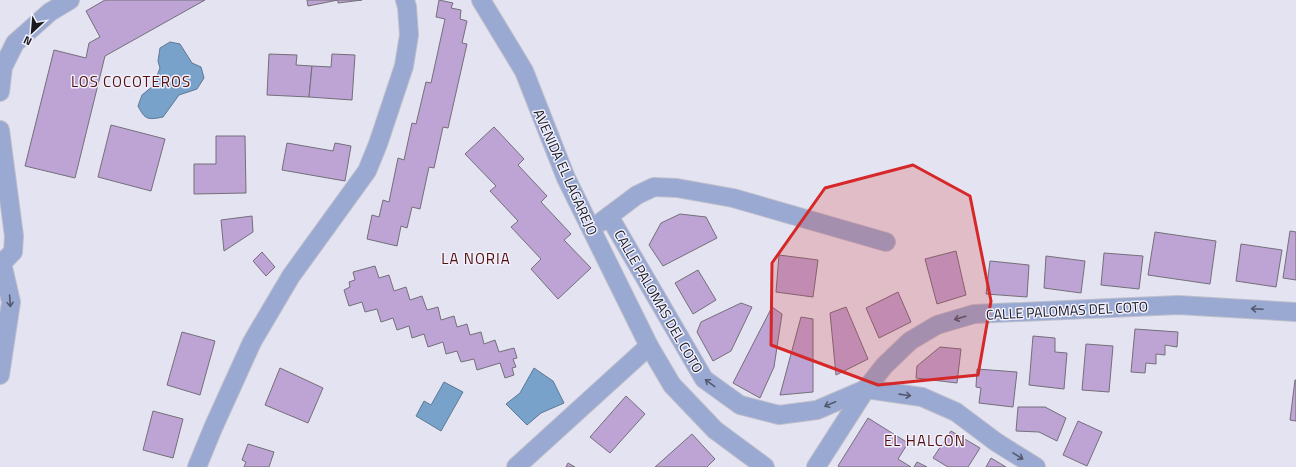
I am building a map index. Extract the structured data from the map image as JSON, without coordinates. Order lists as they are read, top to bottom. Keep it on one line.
{"streets":{"street":["AVENIDA EL LAGAREJO","CALLE PALOMAS DEL COTO"]},"crossings":[["AVENIDA EL LAGAREJO","CALLE PALOMAS DEL COTO"]],"districts":["LOS COCOTEROS","LA NORIA","EL HALCON"],"north":"bottom left"}
